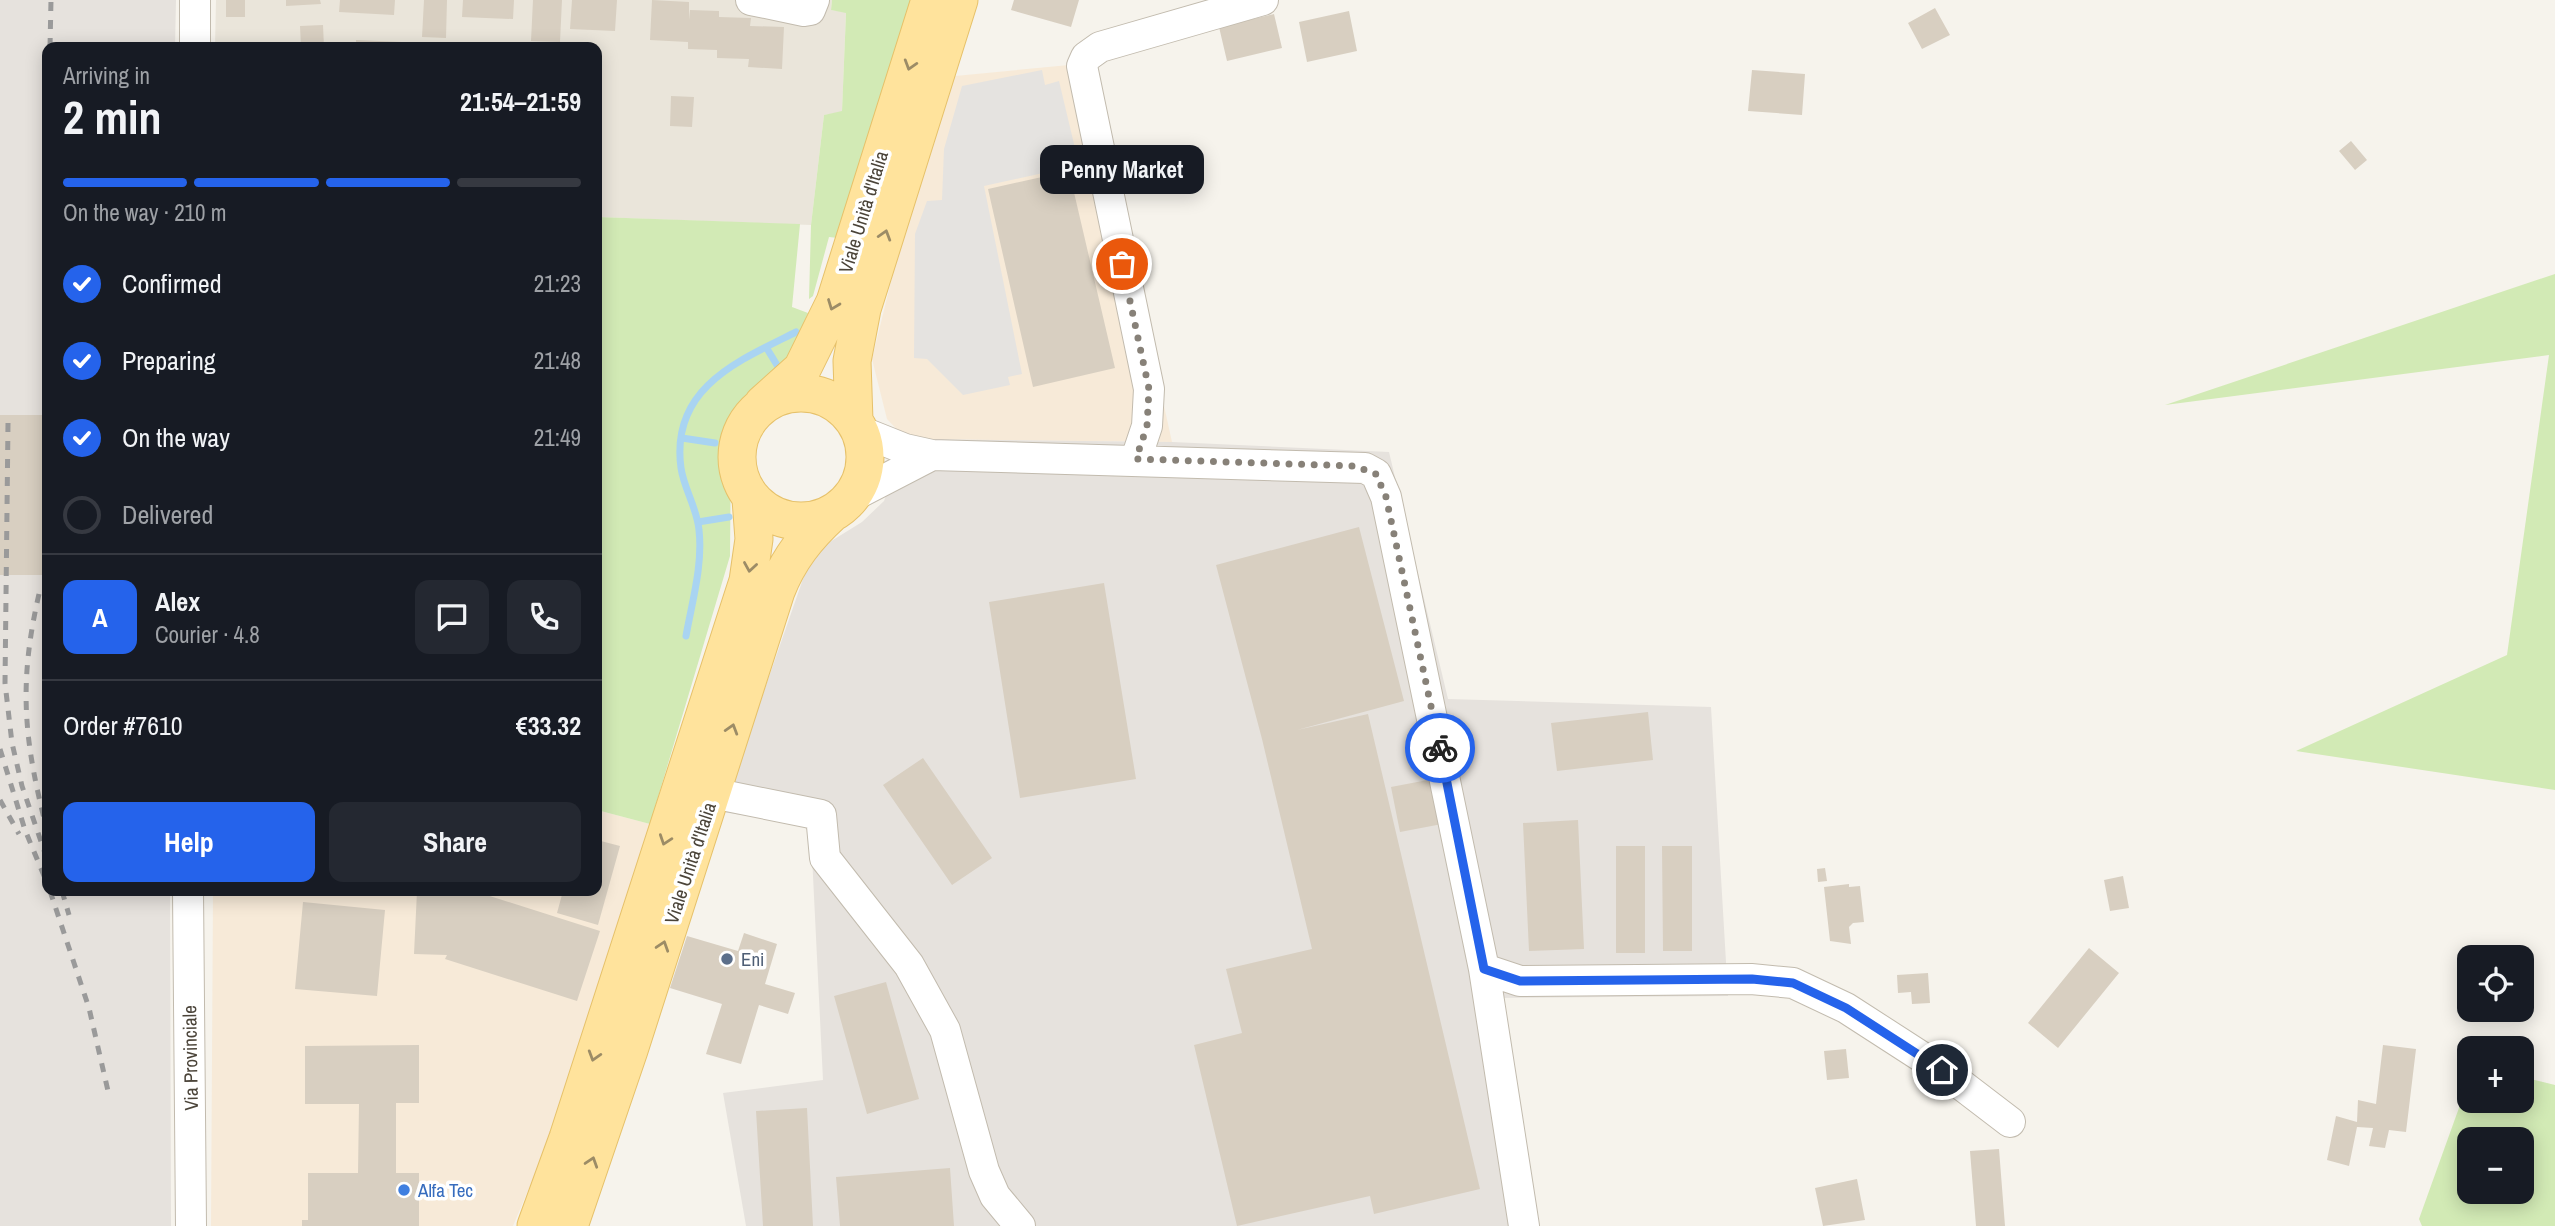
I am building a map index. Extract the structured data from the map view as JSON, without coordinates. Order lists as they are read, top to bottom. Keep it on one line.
{"streets":{"main road":["Viale Unità d'Italia"],"street":["Via Provinciale"]},"places":["Penny Market","Eni","Alfa Tec"],"page":{"heading":["2 min","Arriving in","21:54–21:59"],"panel":["Alex","Courier · 4.8","Order #7610","€33.32"],"bubble":"Penny Market","bar":"On the way · 210 m","list":[["Confirmed","21:23"],["Preparing","21:48"],["On the way","21:49"],"Delivered"],"round":"A","buttons":["Help","Share"],"map_buttons":["+","−"]}}
